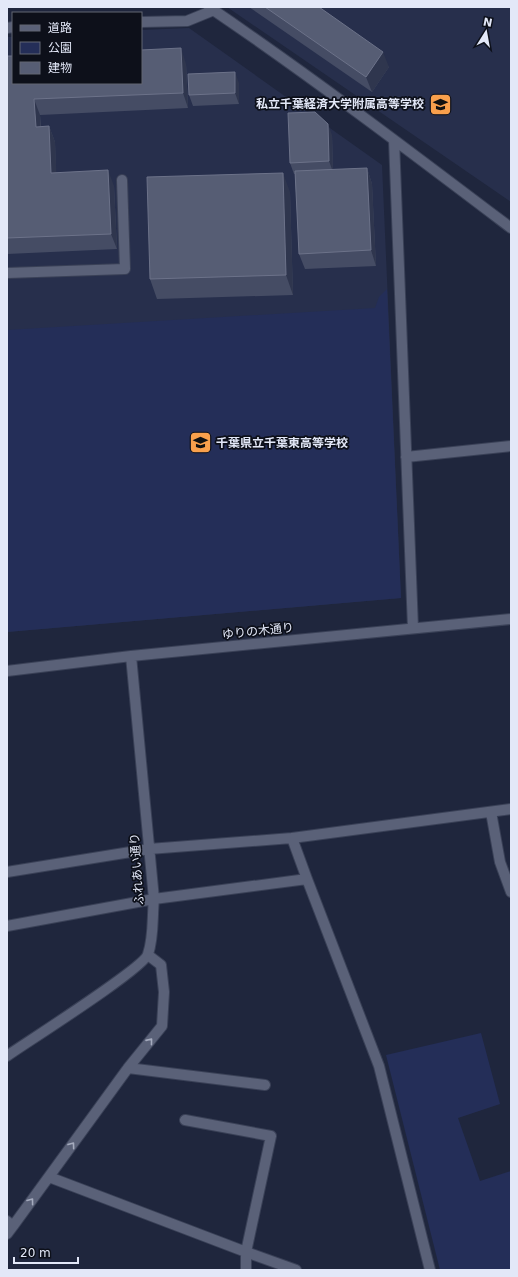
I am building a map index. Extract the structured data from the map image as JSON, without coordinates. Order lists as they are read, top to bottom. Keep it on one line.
{"streets":{"street":["ゆりの木通り","ふれあい通り"]},"crossings":[["ゆりの木通り","ふれあい通り"]],"places":{"school or university":["私立千葉経済大学附属高等学校","千葉県立千葉東高等学校"]},"legend":["道路","公園","建物"],"scale_bar":"20 m","north":"top"}
